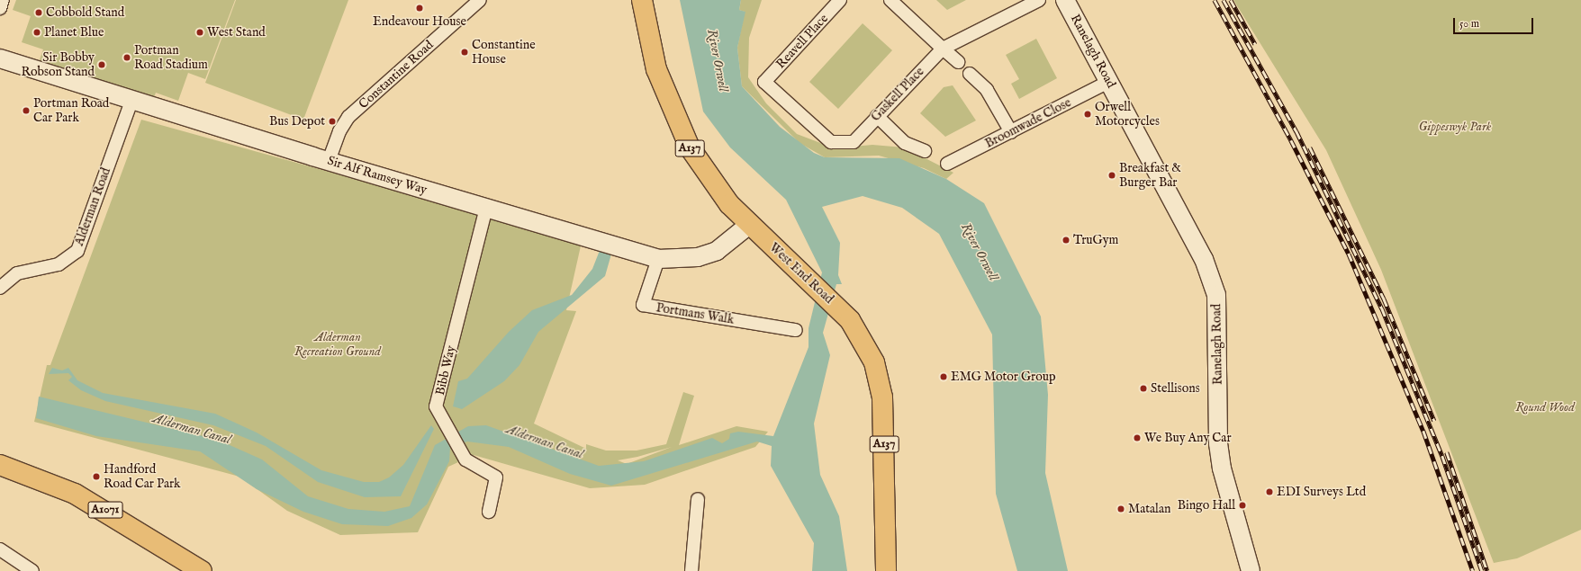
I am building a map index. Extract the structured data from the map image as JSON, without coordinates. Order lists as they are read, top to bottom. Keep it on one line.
{"streets":{"main road":["A137","West End Road","A1071"],"street":["Reavell Place","Ranelagh Road","Constantine Road","Gaskell Place","Broomwade Close","Sir Alf Ramsey Way","Alderman Road","Portmans Walk","Bibb Way"]},"crossings":[["Reavell Place","Gaskell Place"],["Ranelagh Road","Broomwade Close"],["Constantine Road","Sir Alf Ramsey Way"],["Sir Alf Ramsey Way","Alderman Road"],["Sir Alf Ramsey Way","West End Road"],["Sir Alf Ramsey Way","Portmans Walk"],["Sir Alf Ramsey Way","Bibb Way"]],"water":["River Orwell","Alderman Canal"],"parks":["Gippeswyk Park","Alderman Recreation Ground","Round Wood"],"places":["Endeavour House","Cobbold Stand","Planet Blue","West Stand","Constantine House","Portman Road Stadium","Sir Bobby Robson Stand","Portman Road Car Park","Orwell Motorcycles","Bus Depot","Breakfast & Burger Bar","TruGym","EMG Motor Group","Stellisons","We Buy Any Car","Handford Road Car Park","EDI Surveys Ltd","Bingo Hall","Matalan"],"scale_bar":"50 m"}
